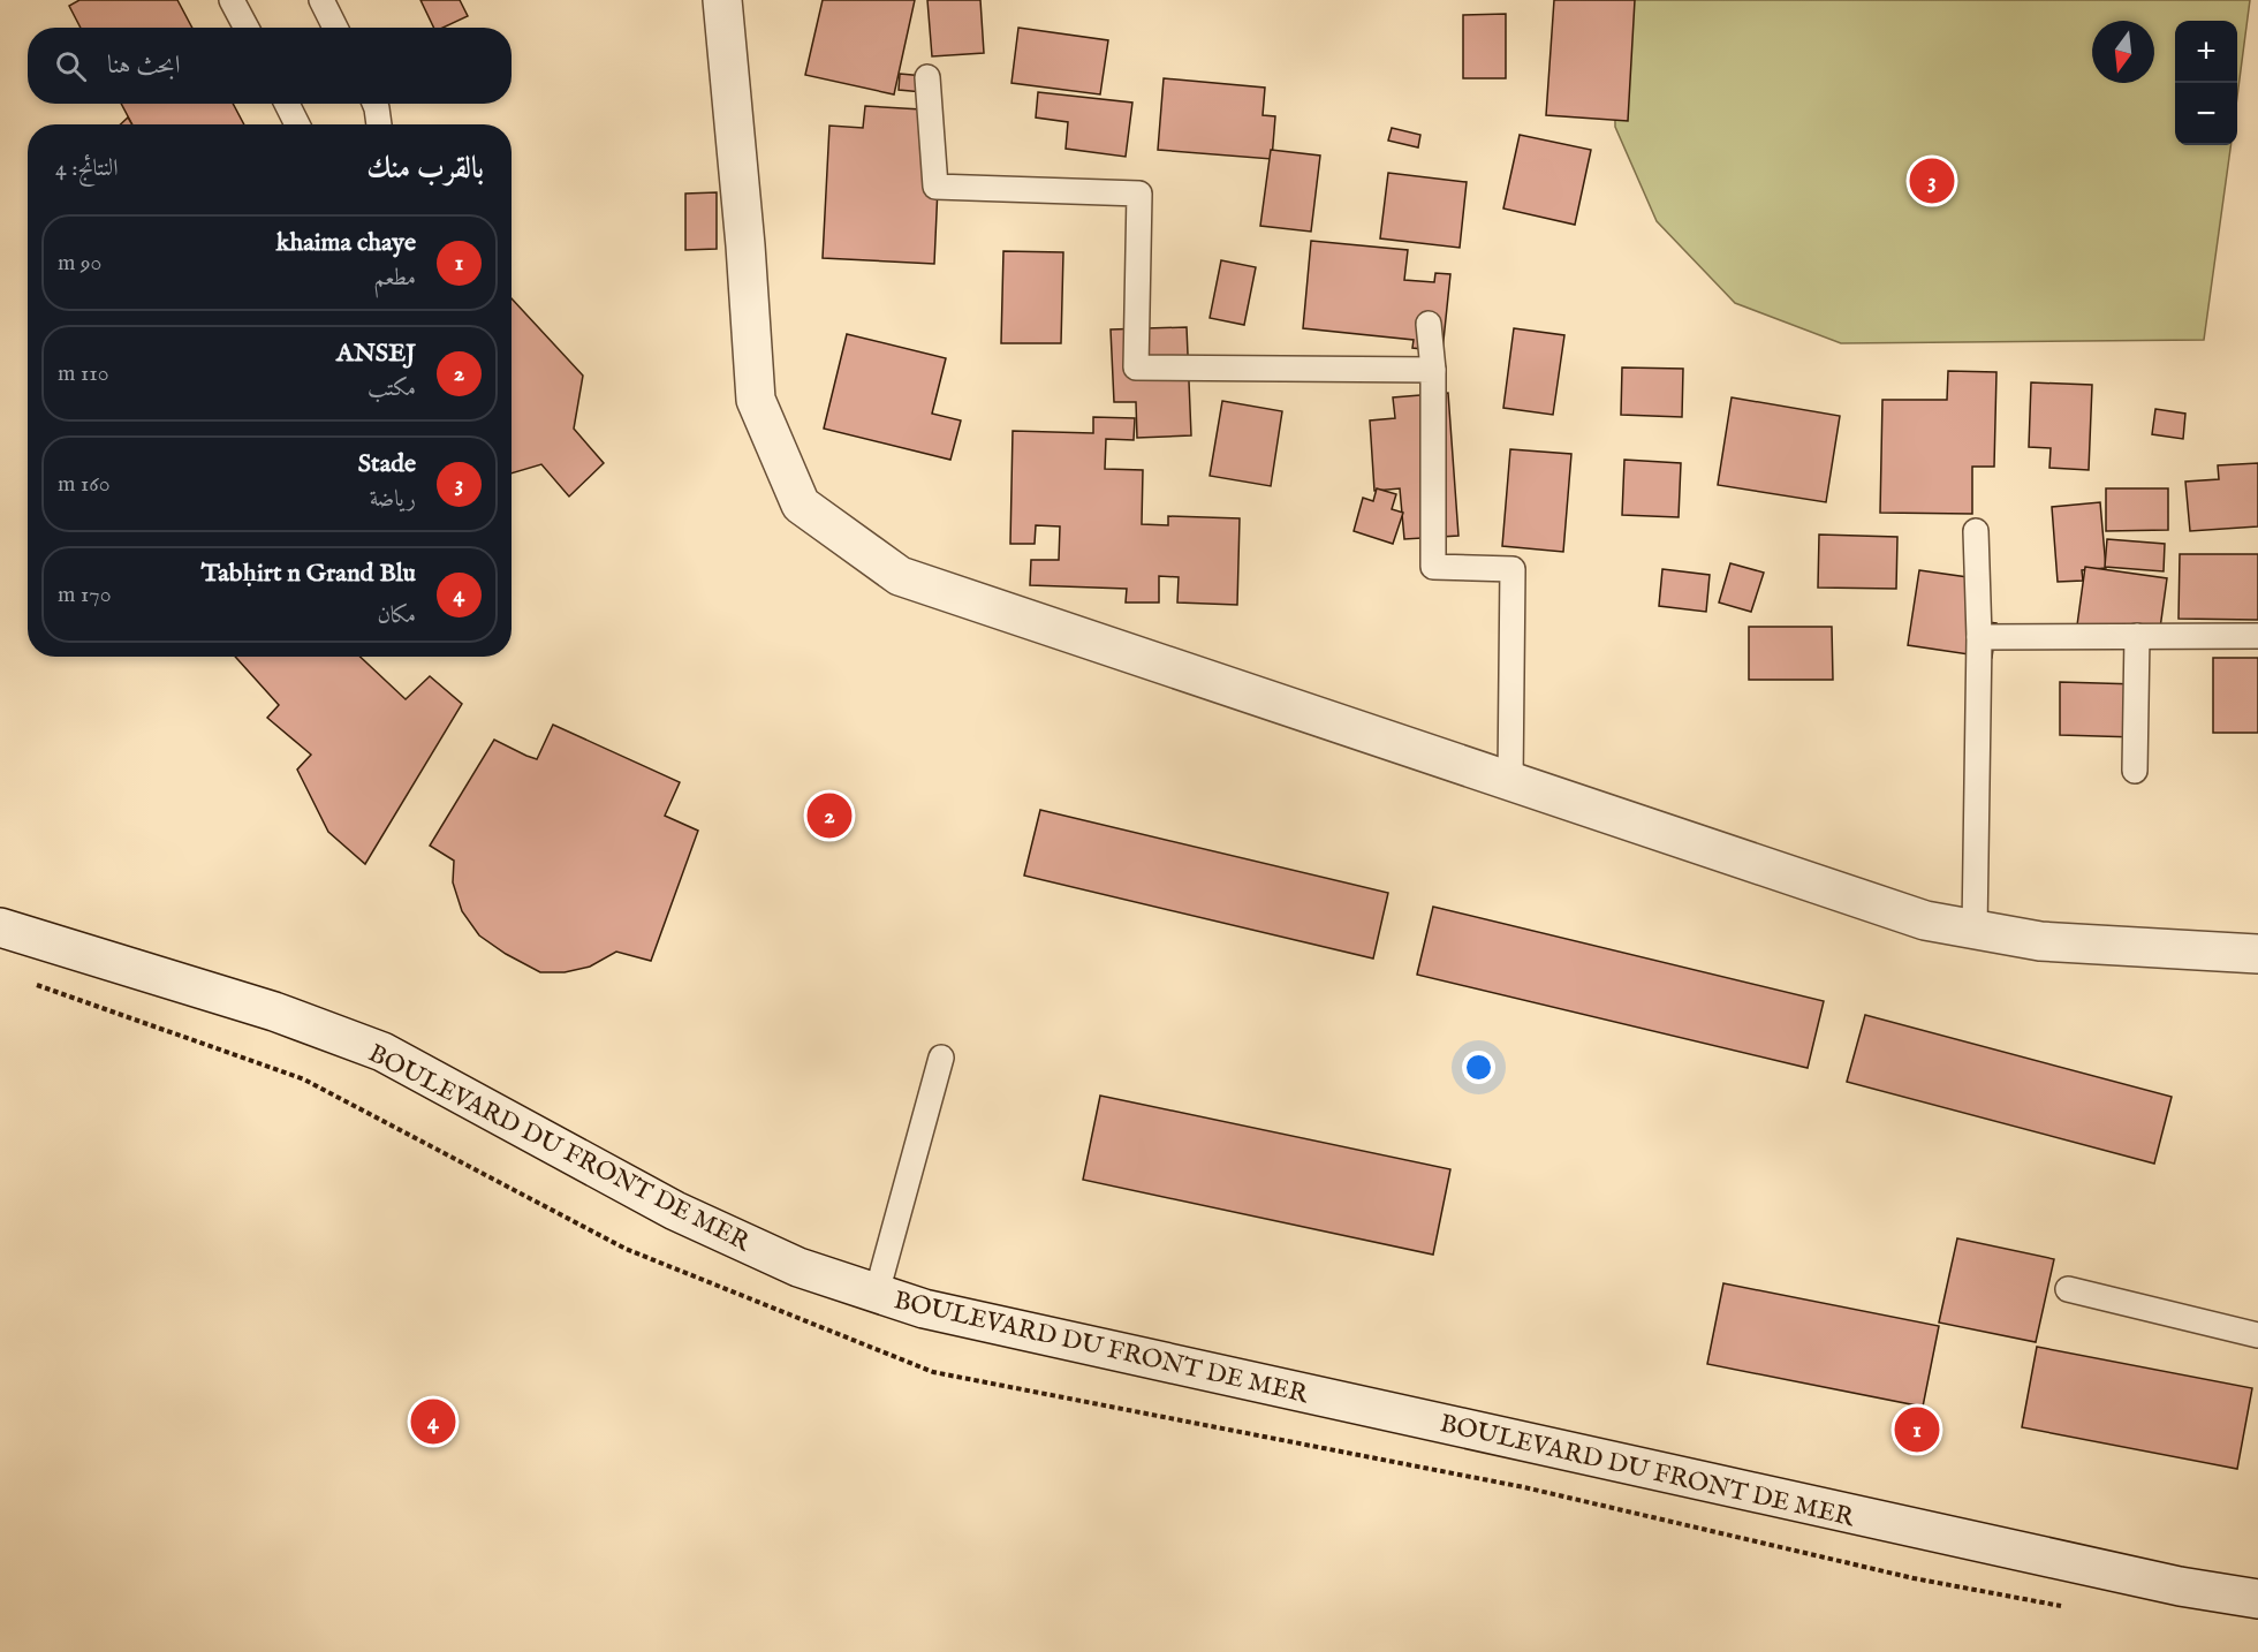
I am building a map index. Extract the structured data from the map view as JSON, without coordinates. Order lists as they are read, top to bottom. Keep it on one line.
{"streets":{"main road":["BOULEVARD DU FRONT DE MER"]},"north":"bottom","page":{"map_buttons":["+","−"],"search":"ابحث هنا","heading":["بالقرب منك","النتائج: 4"],"pins":["3","2","4","1"],"list":[{"mark":"1","name":"khaima chaye","note":"مطعم","value":"90 m"},{"mark":"2","name":"ANSEJ","note":"مكتب","value":"110 m"},{"mark":"3","name":"Stade","note":"رياضة","value":"160 m"},{"mark":"4","name":"Tabḥirt n Grand Blu","note":"مكان","value":"170 m"}]}}
